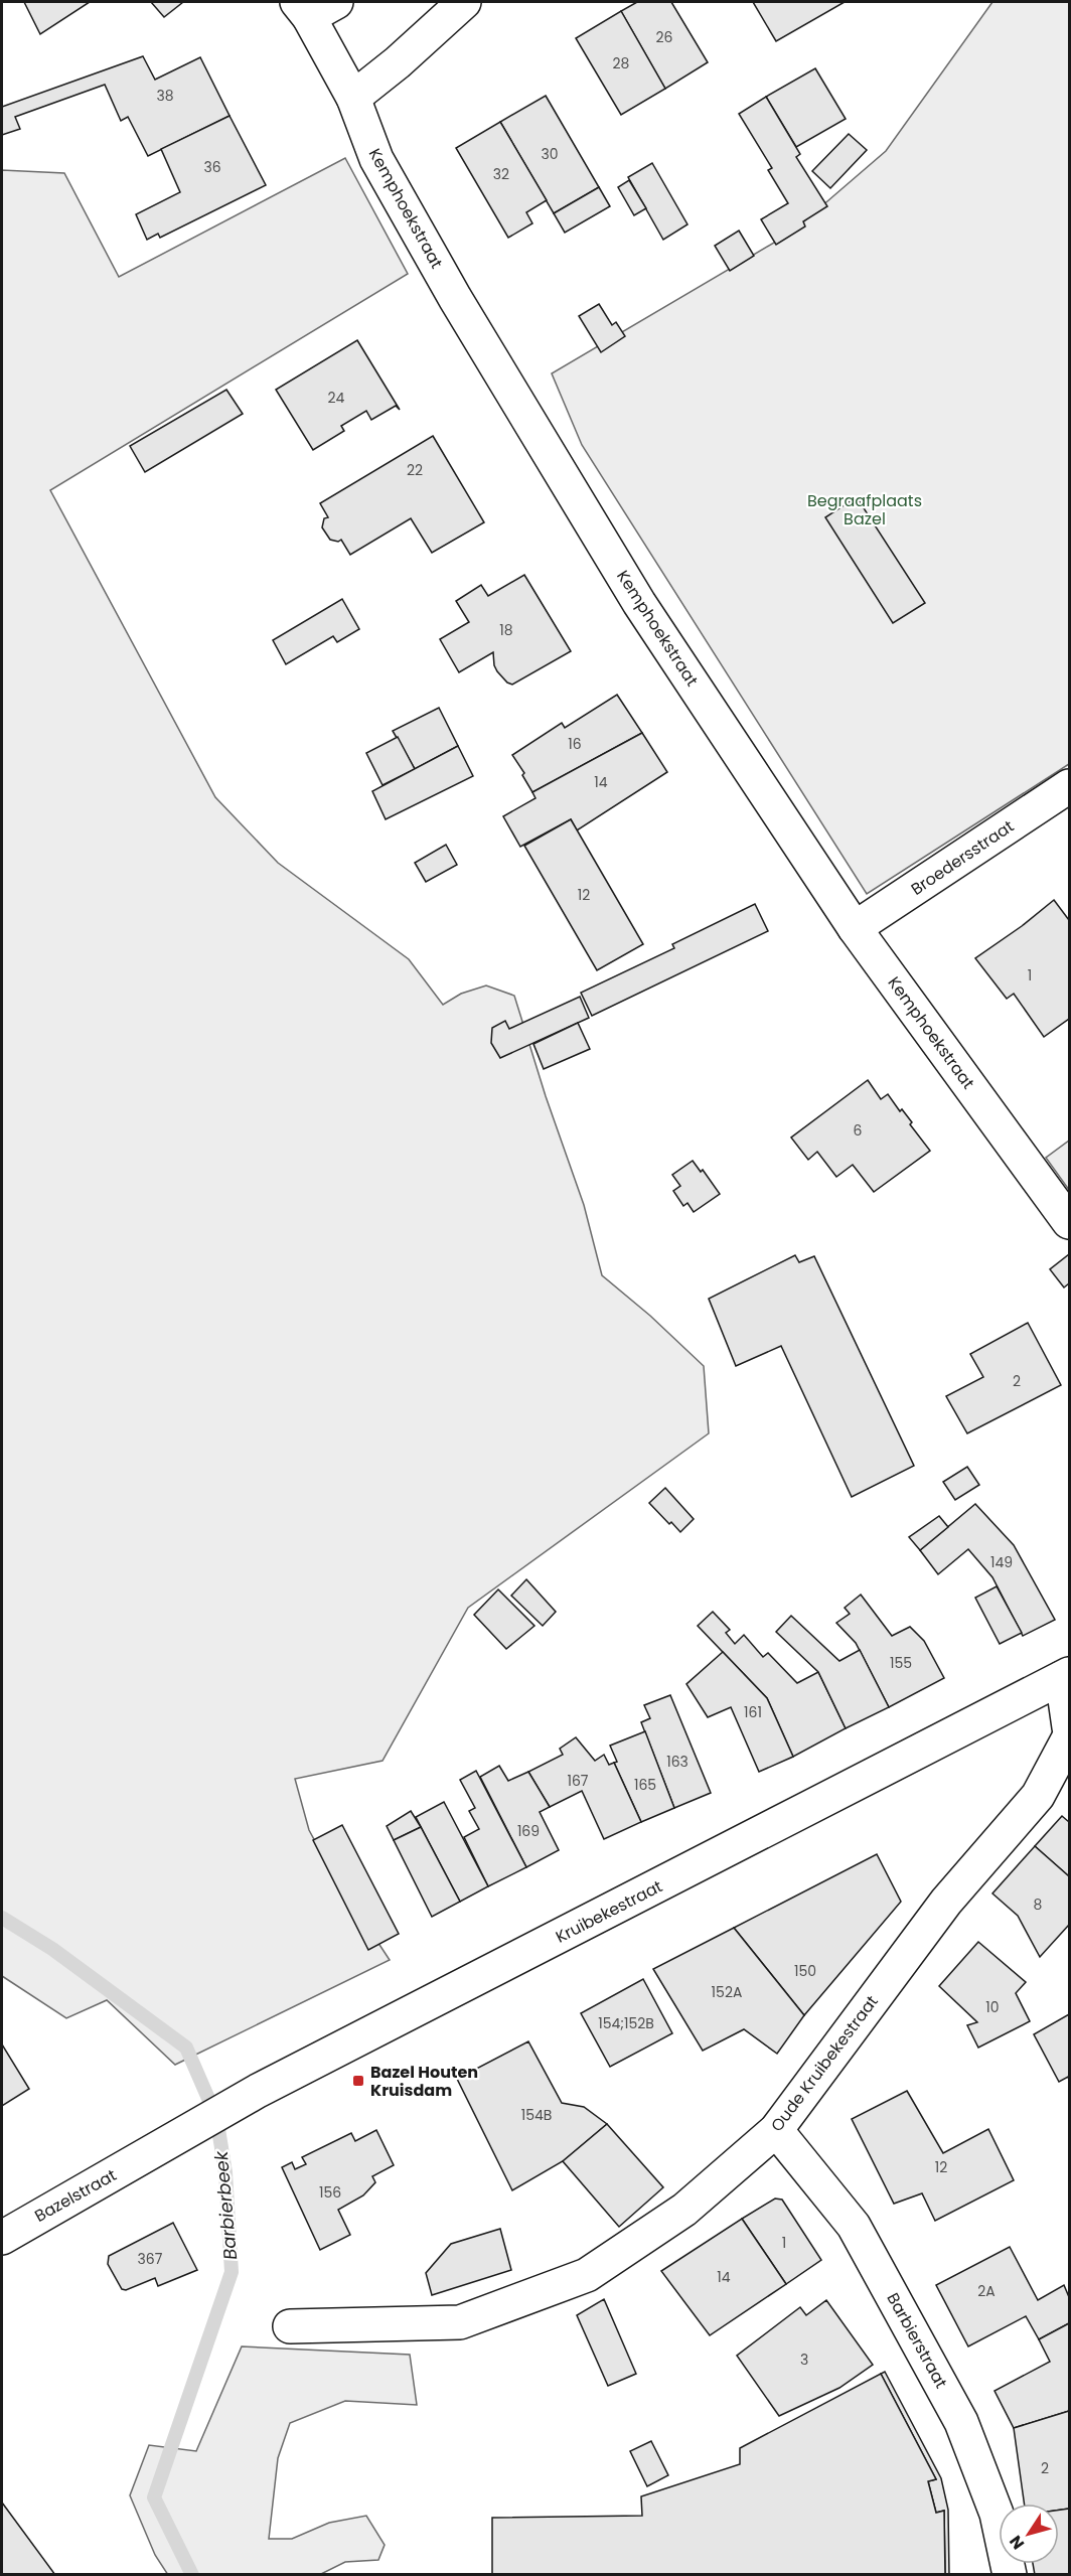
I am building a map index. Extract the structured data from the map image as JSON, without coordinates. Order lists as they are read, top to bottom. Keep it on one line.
{"streets":{"street":["Kemphoekstraat","Broedersstraat","Kruibekestraat","Oude Kruibekestraat","Bazelstraat","Barbierstraat"]},"crossings":[["Kemphoekstraat","Broedersstraat"],["Kruibekestraat","Bazelstraat"],["Oude Kruibekestraat","Barbierstraat"]],"water":["Barbierbeek"],"parks":["Begraafplaats Bazel"],"places":{"transit":["Bazel Houten Kruisdam"]},"house_numbers":["26","28","38","30","36","32","24","22","18","16","14","12","1","6","2","149","155","161","163","167","165","169","8","150","152A","10","154;152B","154B","12","156","1","367","14","2A","3","2"],"north":"bottom left"}
